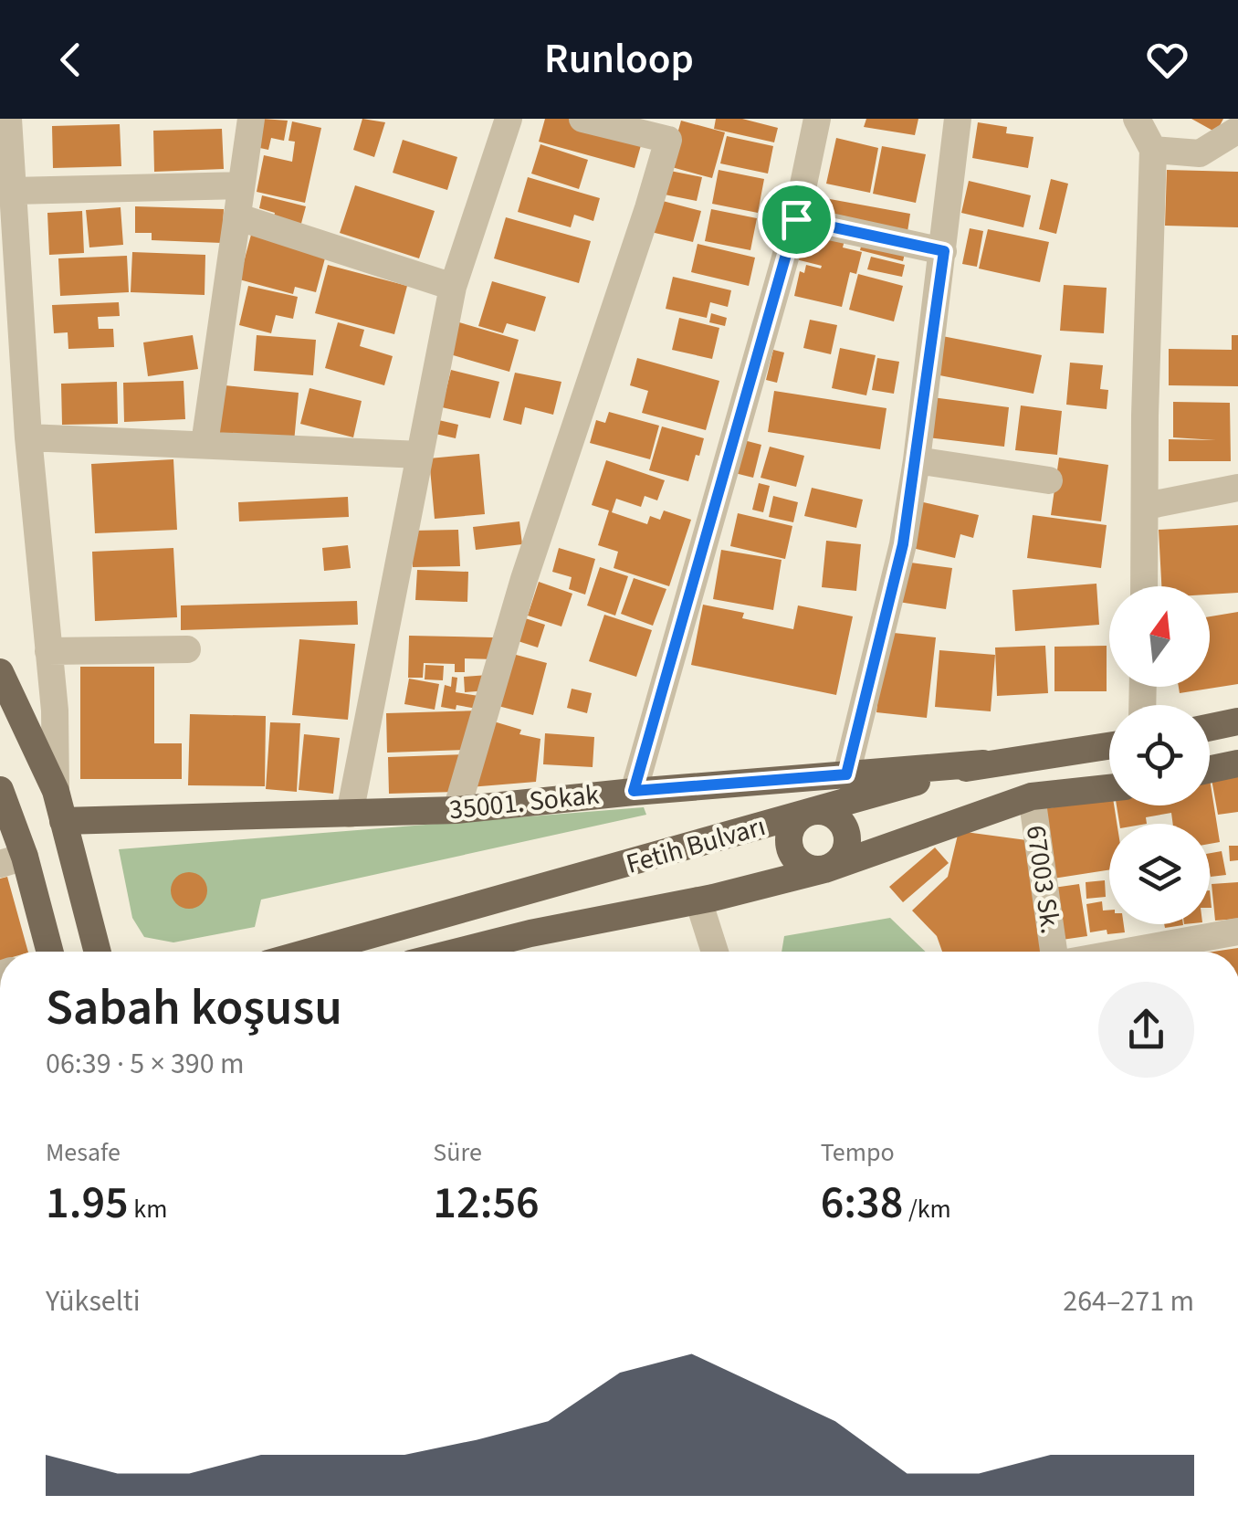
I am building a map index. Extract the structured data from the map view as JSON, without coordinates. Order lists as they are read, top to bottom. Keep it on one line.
{"streets":{"main road":["35001. Sokak","Fetih Bulvarı"],"street":["67003 Sk."]},"crossings":[["35001. Sokak","Fetih Bulvarı"],["Fetih Bulvarı","67003 Sk."]],"north":"top","page":{"header":"Runloop","heading":["Sabah koşusu","06:39 · 5 × 390 m"],"stats":[["Mesafe","1.95 km"],["Süre","12:56"],["Tempo","6:38 /km"]],"chart":["Yükselti","264–271 m"]}}
